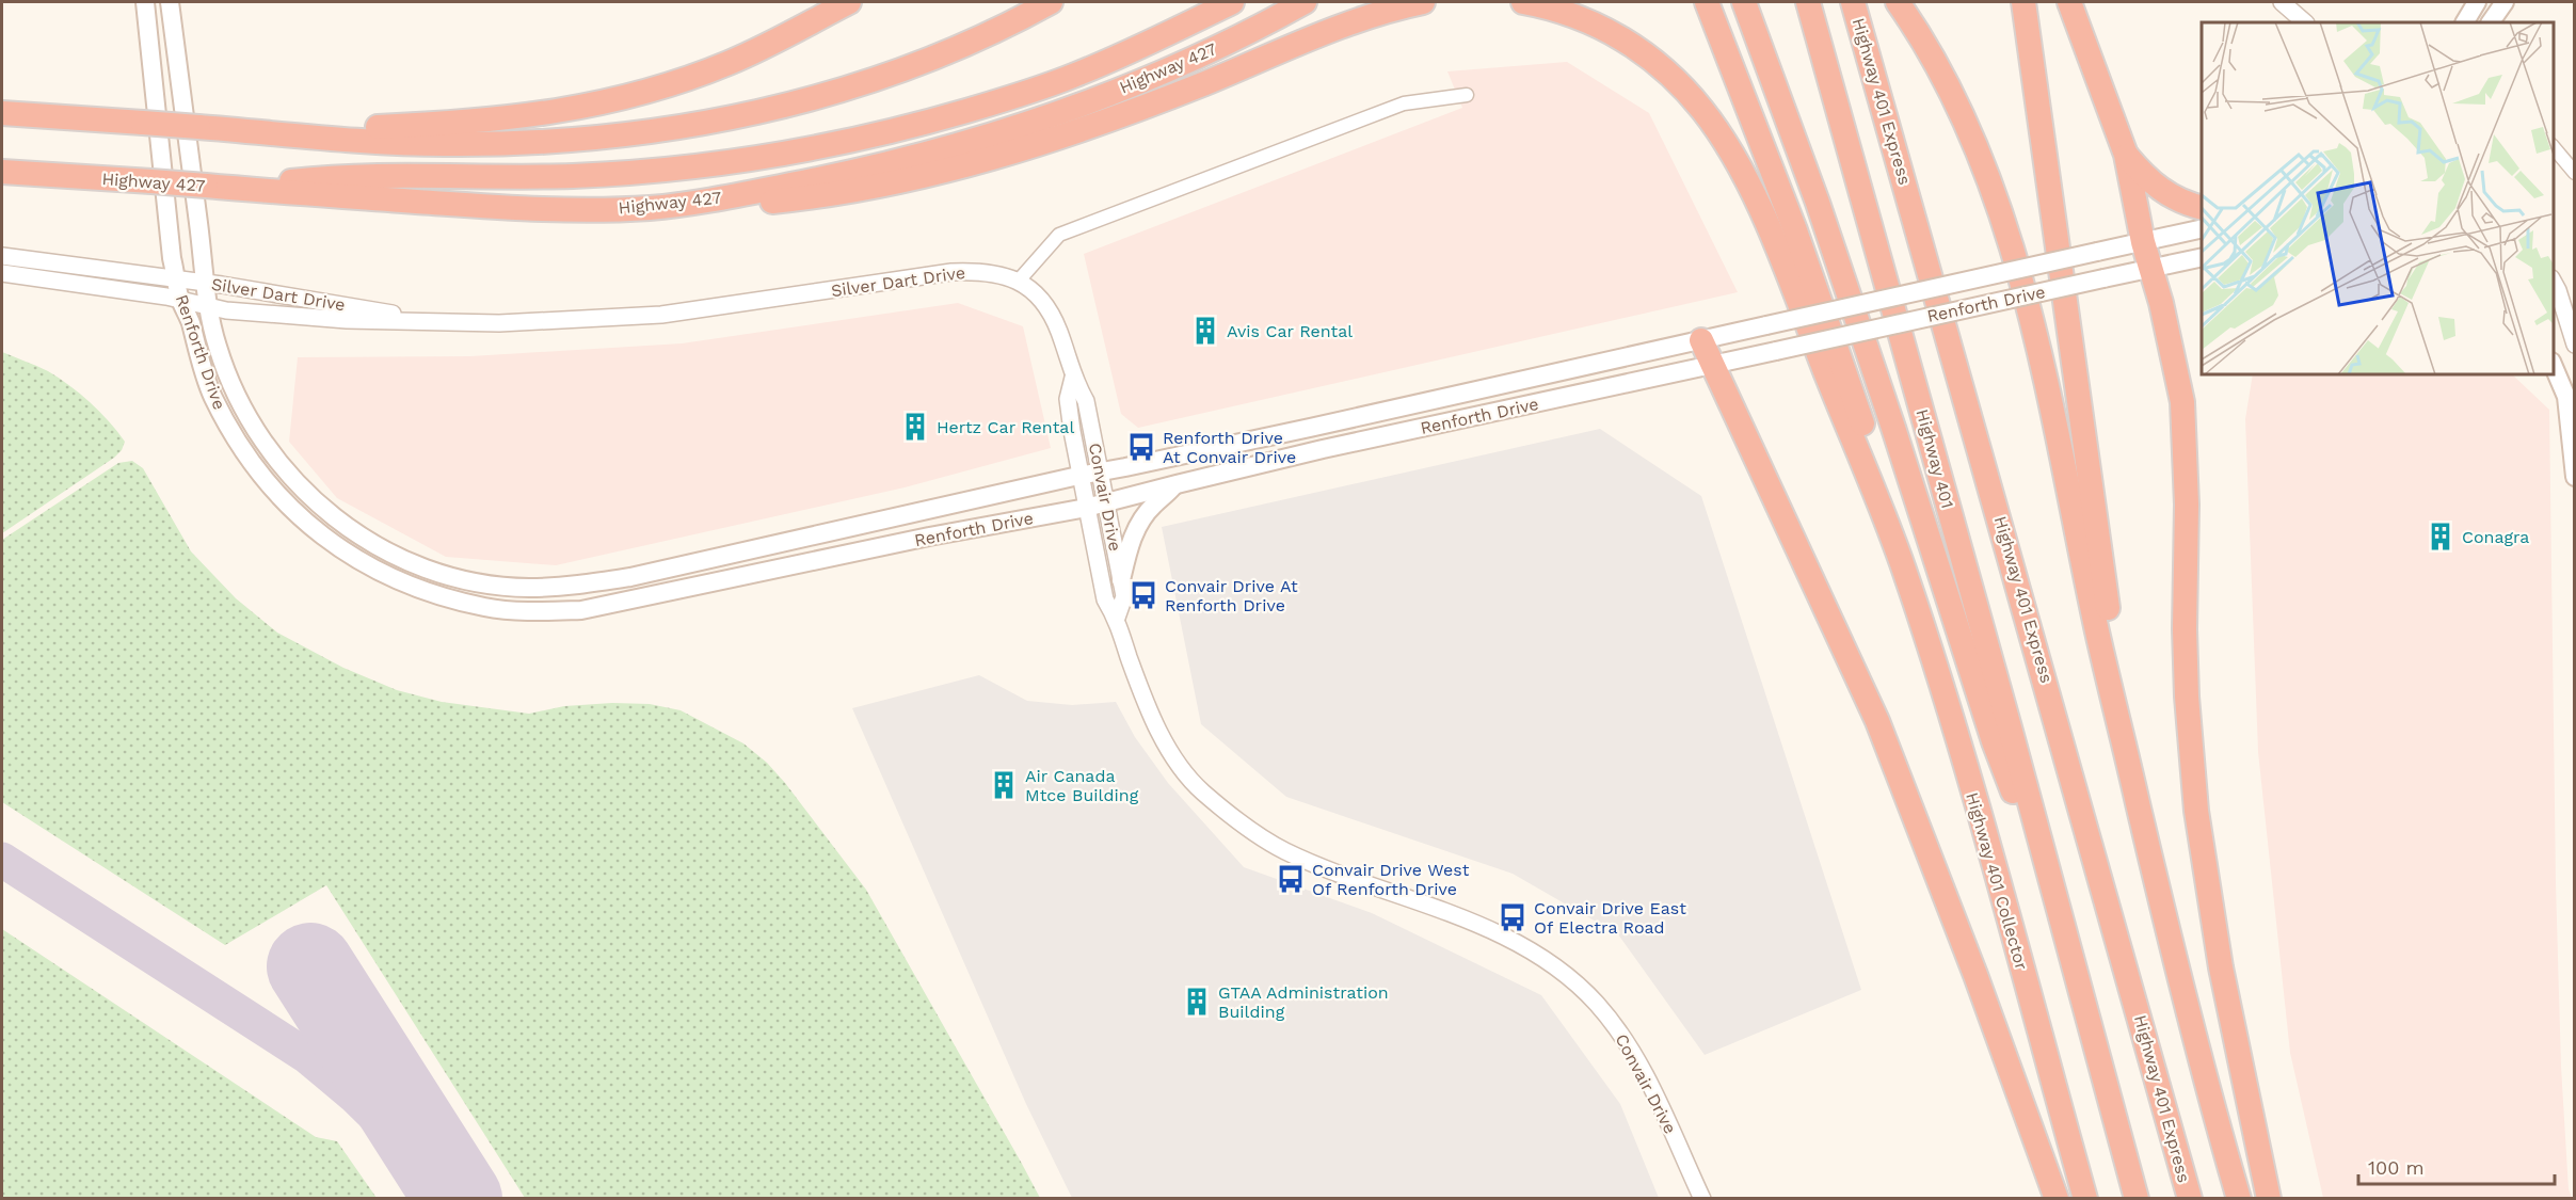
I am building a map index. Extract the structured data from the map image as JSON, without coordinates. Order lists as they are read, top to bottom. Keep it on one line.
{"streets":{"highway":["Highway 427","Highway 401 Express","Highway 401","Highway 401 Collector"],"main road":["Renforth Drive"],"street":["Silver Dart Drive","Convair Drive"]},"crossings":[["Silver Dart Drive","Renforth Drive"],["Silver Dart Drive","Convair Drive"],["Renforth Drive","Convair Drive"]],"places":{"building":["Avis Car Rental","Hertz Car Rental","Conagra","Air Canada Mtce Building","GTAA Administration Building"],"bus stop":["Renforth Drive At Convair Drive","Convair Drive At Renforth Drive","Convair Drive West Of Renforth Drive","Convair Drive East Of Electra Road"]},"scale_bar":"100 m"}
